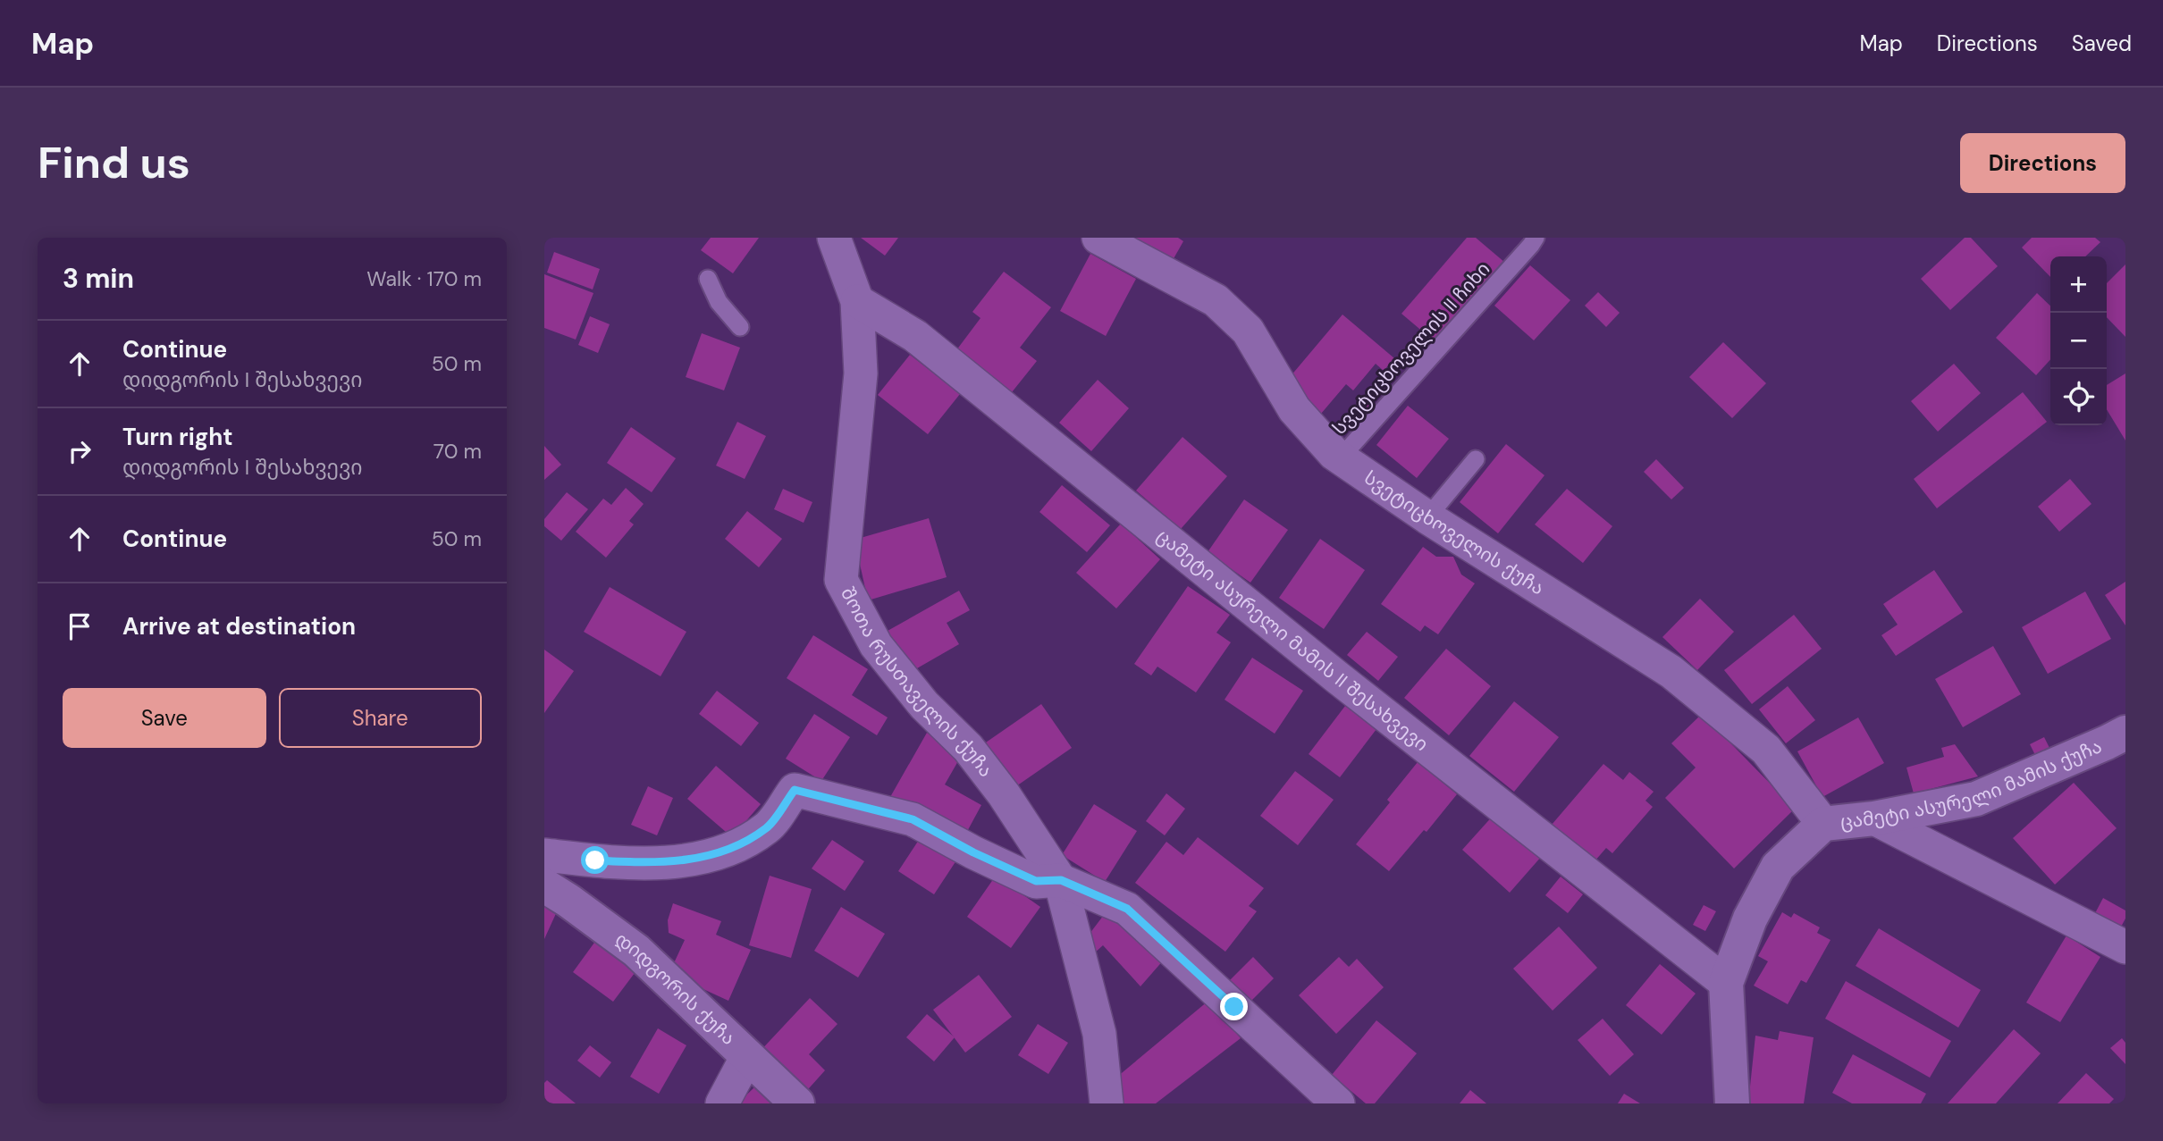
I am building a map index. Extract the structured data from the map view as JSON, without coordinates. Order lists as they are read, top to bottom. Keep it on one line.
{"streets":{"street":["სვეტიცხოველის ქუჩა","ცამეტი ასურელი მამის II შესახვევი","შოთა რუსთაველის ქუჩა","ცამეტი ასურელი მამის ქუჩა","დიდგორის ქუჩა"],"lane":["სვეტიცხოველის II ჩიხი"]},"crossings":[["სვეტიცხოველის II ჩიხი","სვეტიცხოველის ქუჩა"],["სვეტიცხოველის ქუჩა","ცამეტი ასურელი მამის ქუჩა"],["ცამეტი ასურელი მამის II შესახვევი","შოთა რუსთაველის ქუჩა"],["ცამეტი ასურელი მამის II შესახვევი","ცამეტი ასურელი მამის ქუჩა"]],"page":{"header":"Map","nav":["Map","Directions","Saved"],"buttons":["Directions",["Save","Share"]],"title":"Find us","heading":["3 min","Walk · 170 m"],"map_buttons":["+","−"],"list":[["Continue","დიდგორის I შესახვევი","50 m"],["Turn right","დიდგორის I შესახვევი","70 m"],["Continue","50 m"],"Arrive at destination"]}}
